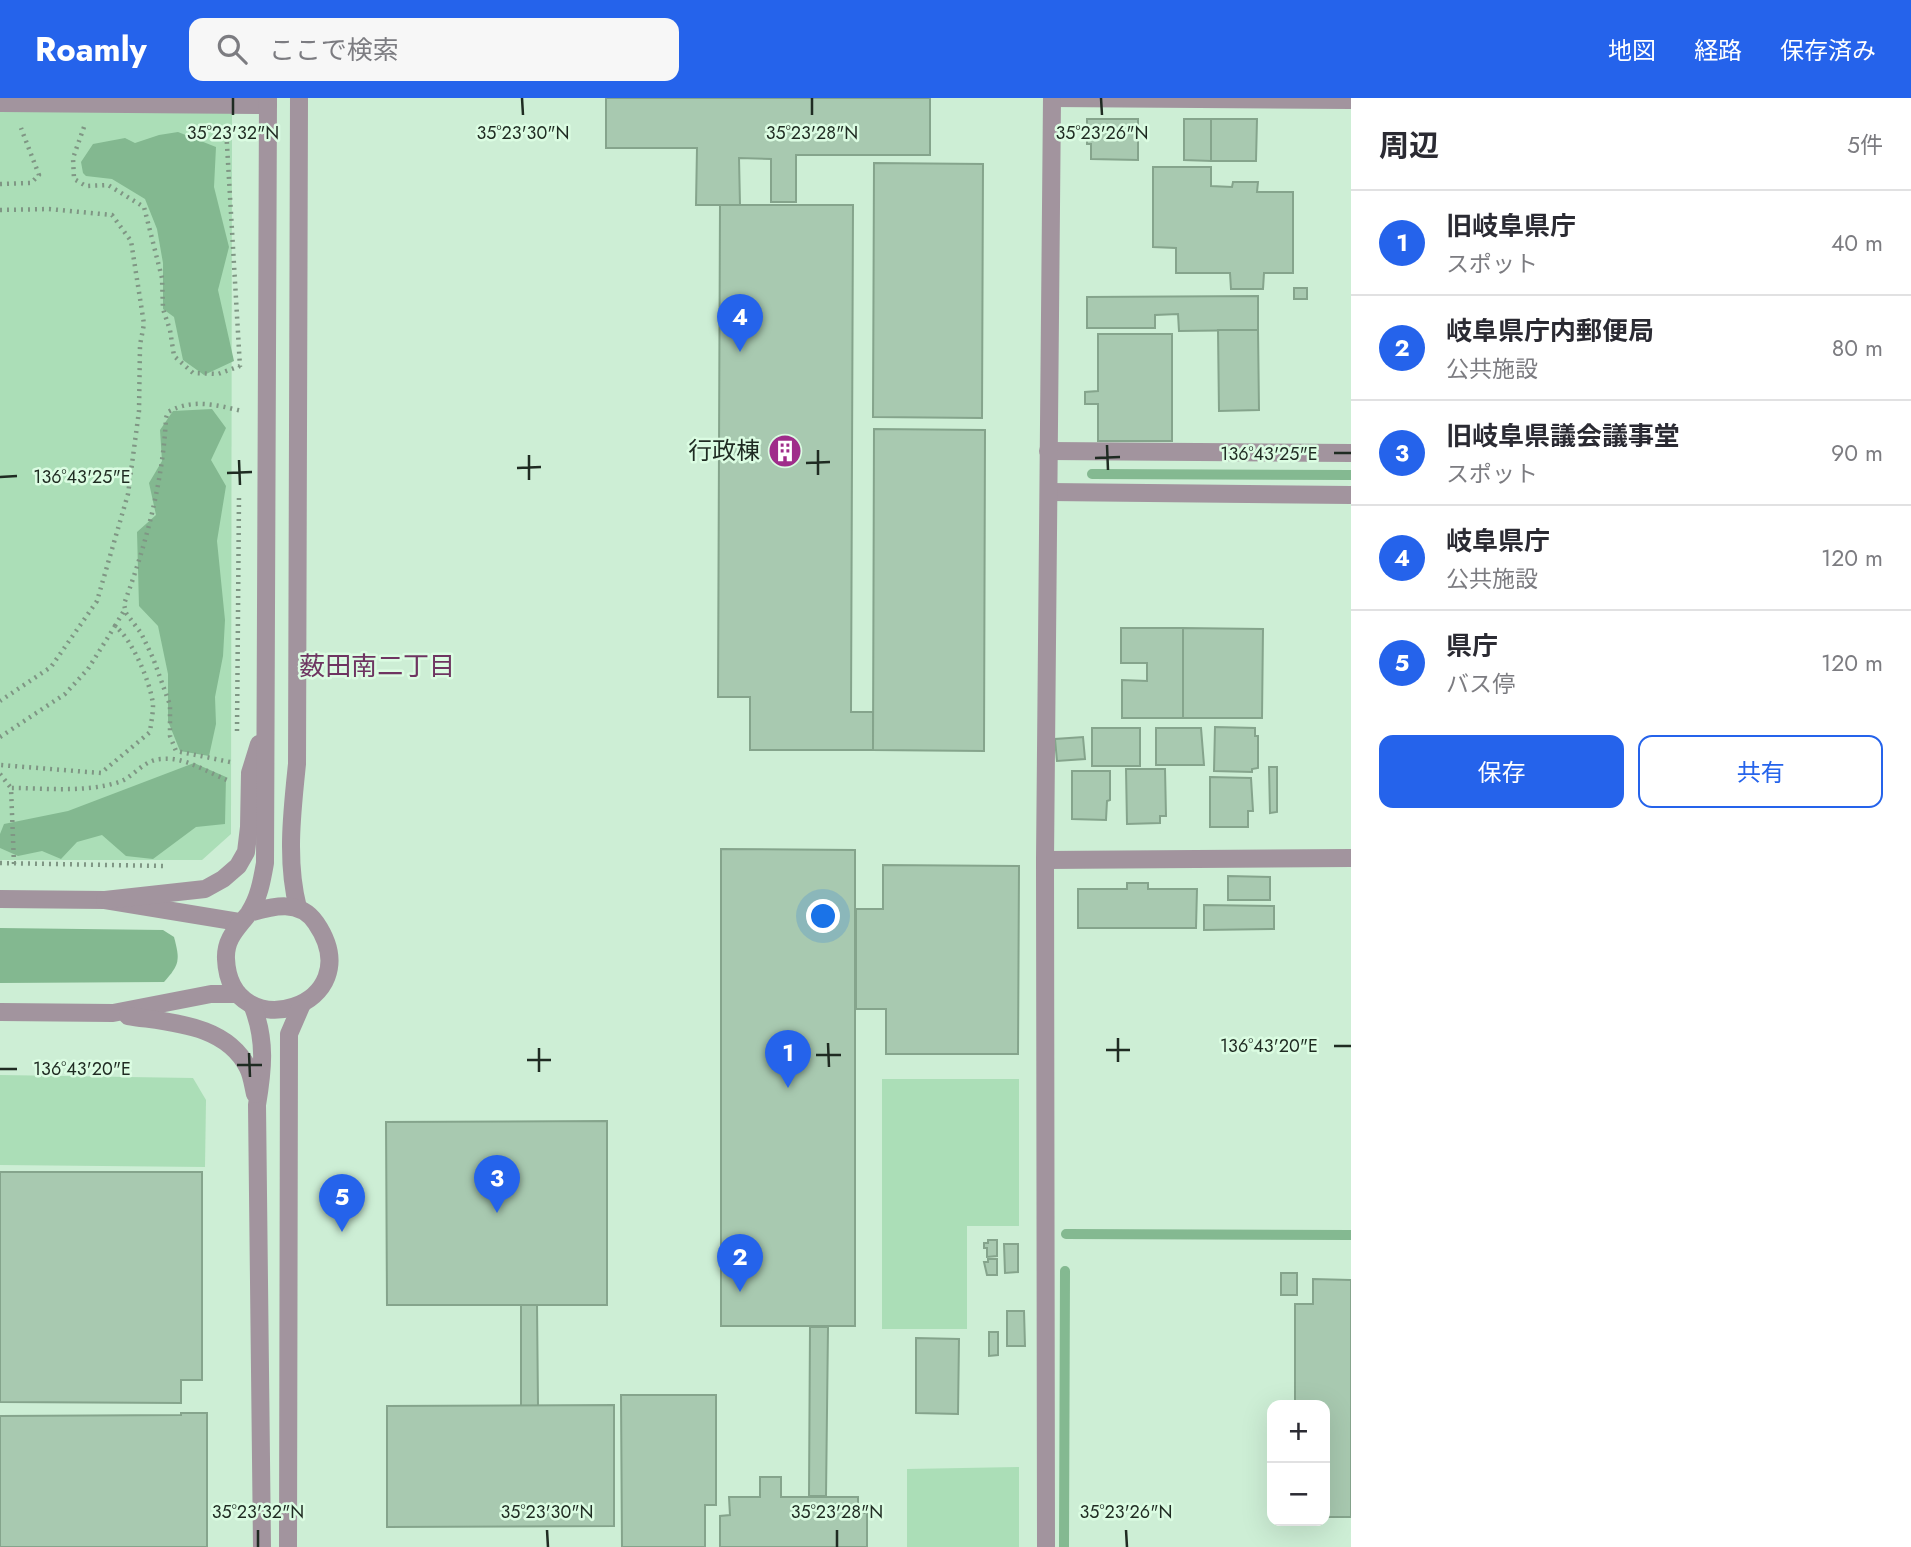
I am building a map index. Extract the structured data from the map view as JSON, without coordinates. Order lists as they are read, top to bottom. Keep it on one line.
{"districts":["薮田南二丁目"],"places":{"building":["行政棟"]},"page":{"header":"Roamly","search":"ここで検索","nav":["地図","経路","保存済み"],"heading":["周辺","5件"],"list":[{"mark":"1","name":"旧岐阜県庁","note":"スポット","value":"40 m"},{"mark":"2","name":"岐阜県庁内郵便局","note":"公共施設","value":"80 m"},{"mark":"3","name":"旧岐阜県議会議事堂","note":"スポット","value":"90 m"},{"mark":"4","name":"岐阜県庁","note":"公共施設","value":"120 m"},{"mark":"5","name":"県庁","note":"バス停","value":"120 m"}],"pins":["4","1","3","5","2"],"buttons":["保存","共有"],"map_buttons":["+","−"]},"coordinates":["35°23'32\"N","35°23'30\"N","35°23'28\"N","35°23'26\"N","136°43'25\"E","136°43'20\"E"]}
